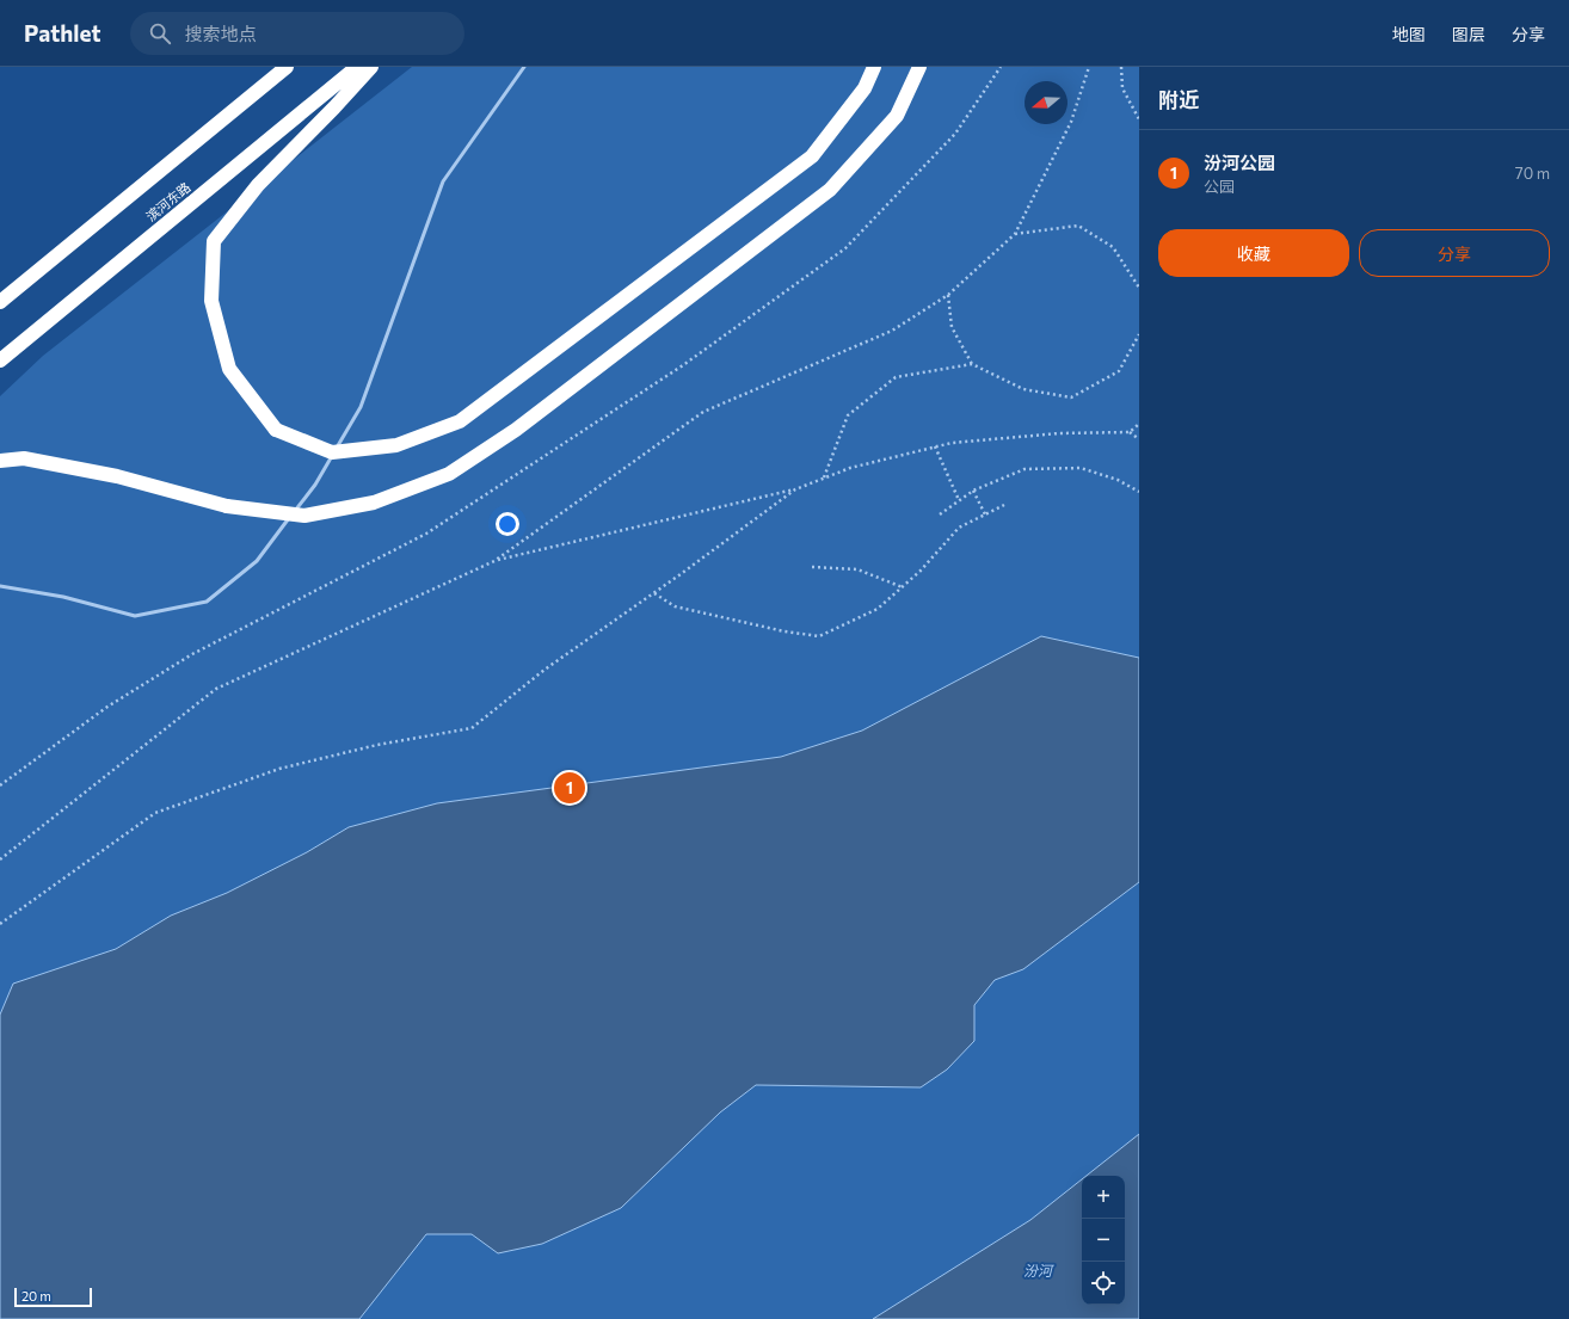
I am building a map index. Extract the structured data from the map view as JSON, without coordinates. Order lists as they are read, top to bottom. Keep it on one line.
{"streets":{"highway":["滨河东路"]},"water":["汾河"],"scale_bar":"20 m","north":"left","page":{"header":"Pathlet","search":"搜索地点","nav":["地图","图层","分享"],"heading":"附近","list":[{"mark":"1","name":"汾河公园","note":"公园","value":"70 m"}],"buttons":["收藏","分享"],"pins":"1","map_buttons":["+","−"],"scale":"20 m"}}
